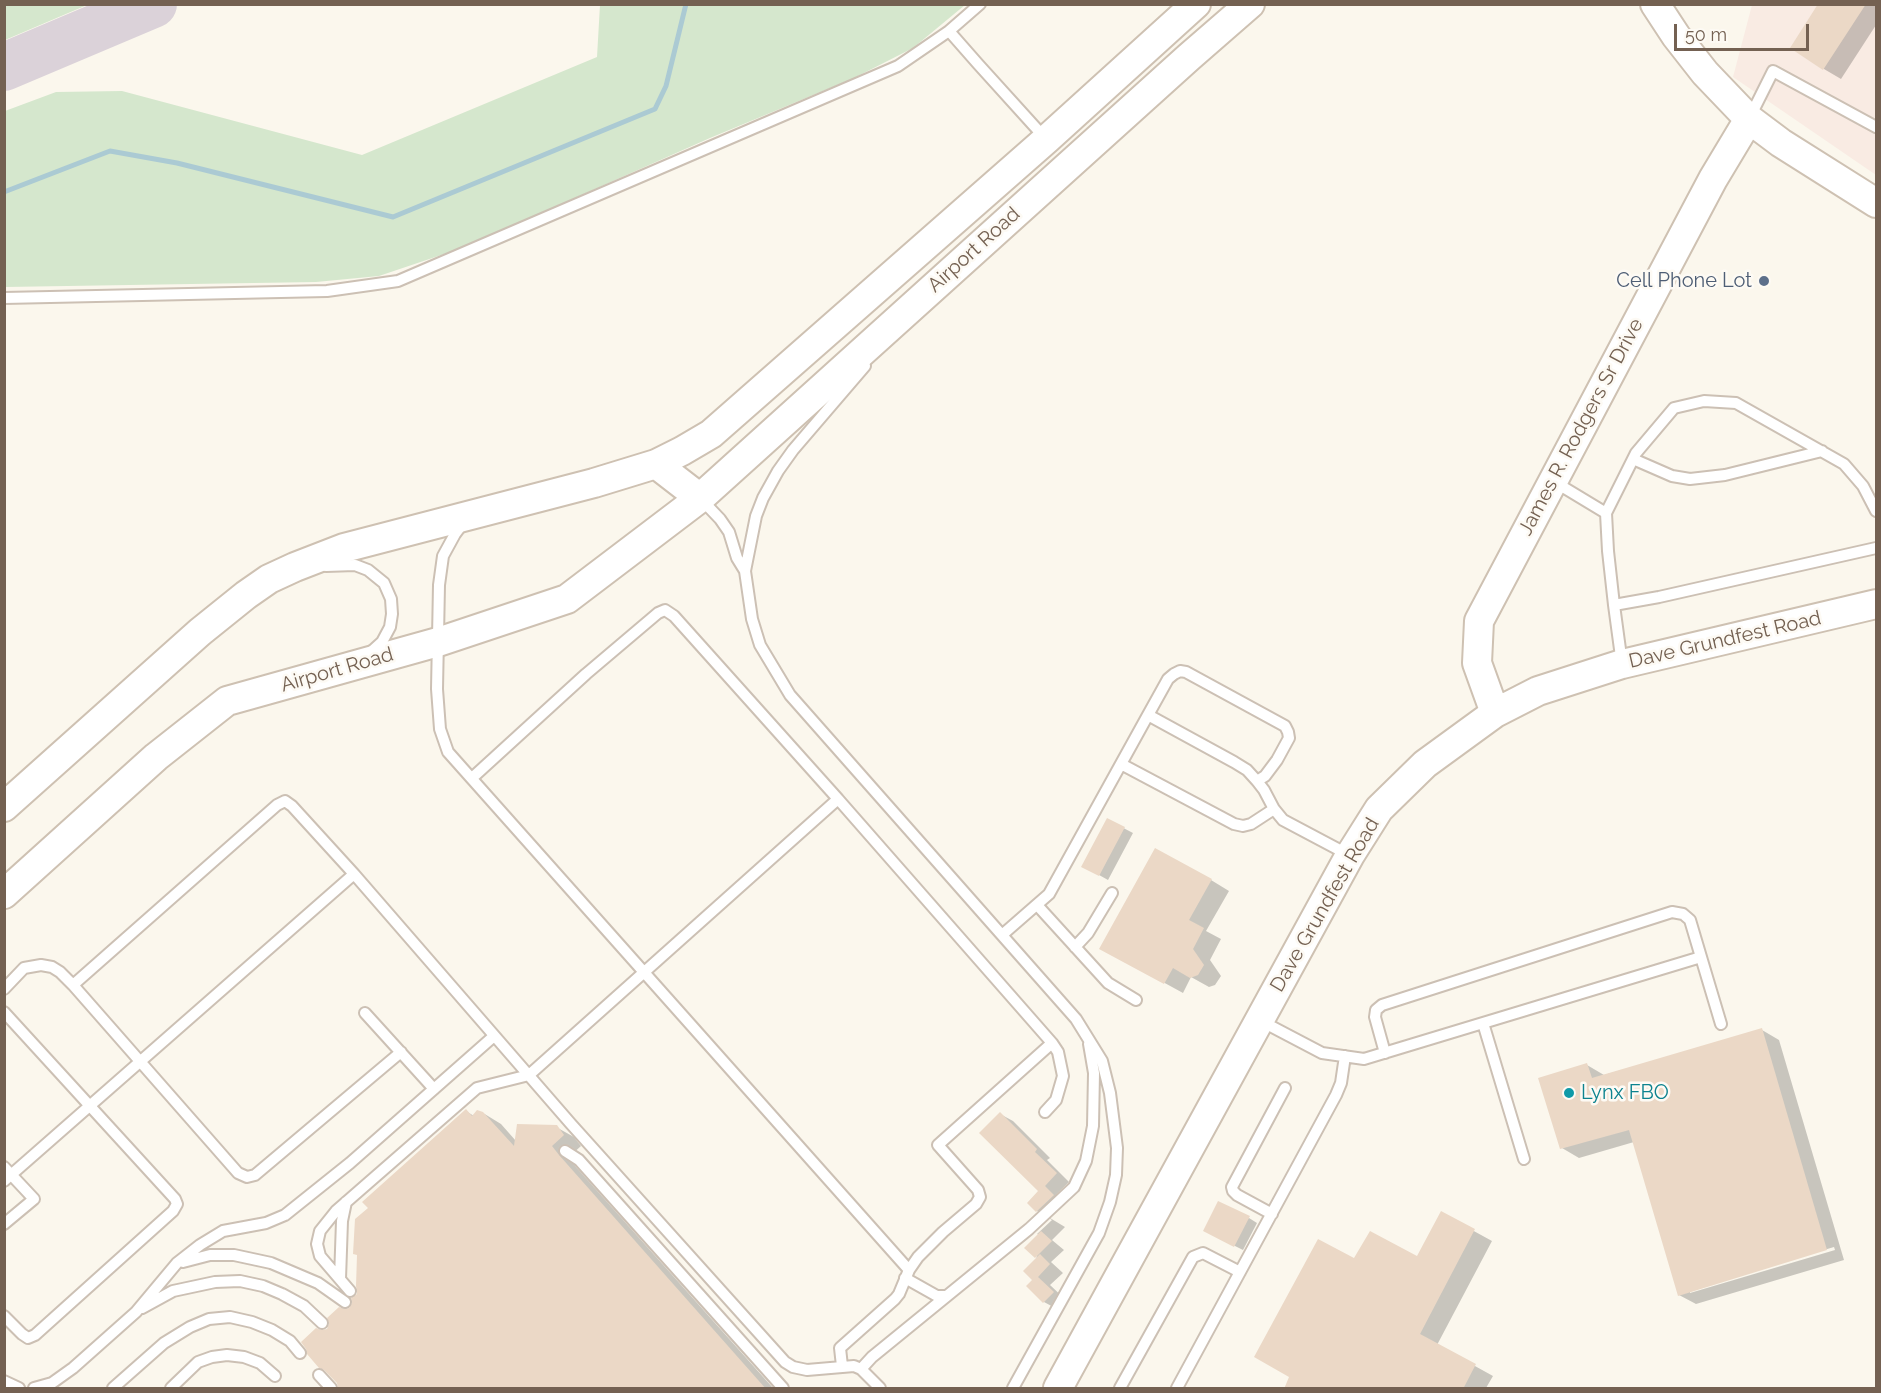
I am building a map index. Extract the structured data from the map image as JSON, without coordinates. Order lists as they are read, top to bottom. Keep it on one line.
{"streets":{"main road":["Airport Road","James R. Rodgers Sr Drive","Dave Grundfest Road"]},"crossings":[["James R. Rodgers Sr Drive","Dave Grundfest Road"]],"places":["Cell Phone Lot","Lynx FBO"],"scale_bar":"50 m"}
